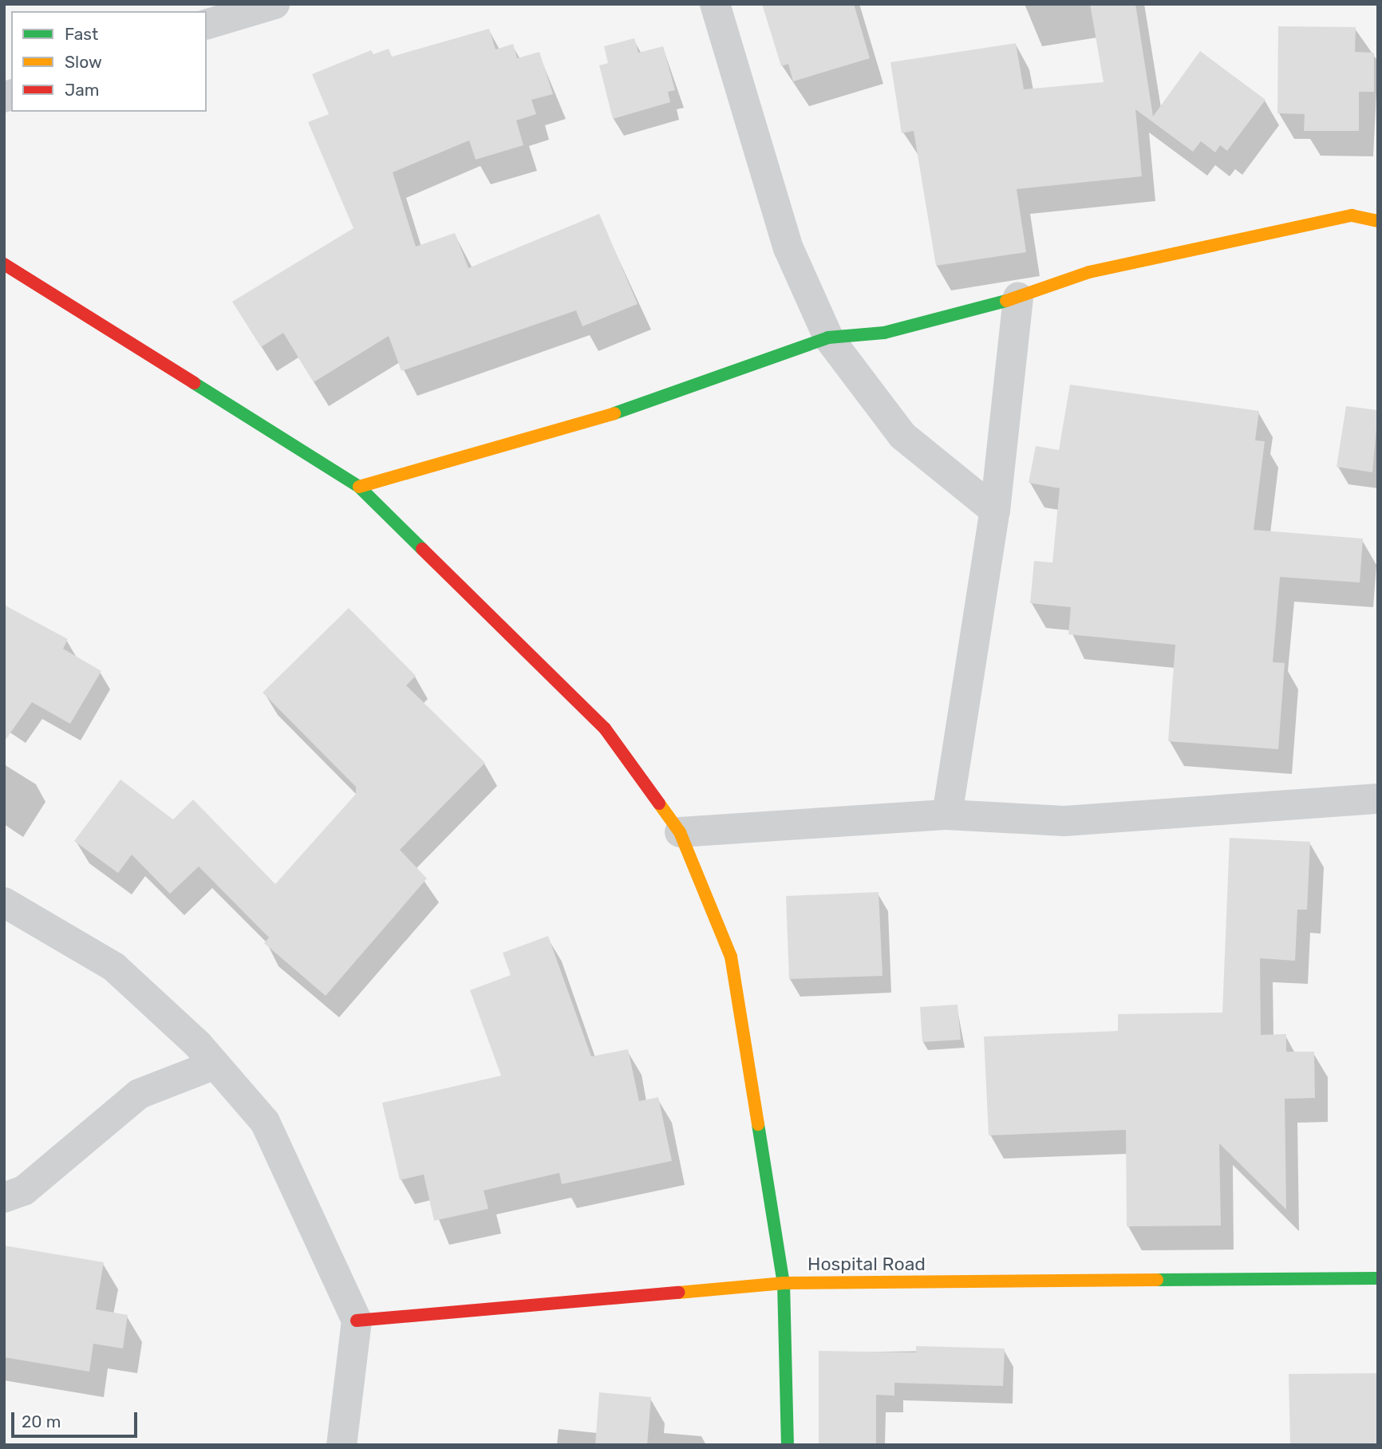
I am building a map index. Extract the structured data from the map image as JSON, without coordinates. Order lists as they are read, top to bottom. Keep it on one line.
{"streets":{"street":["Hospital Road"]},"legend":["Fast","Slow","Jam"],"scale_bar":"20 m"}
